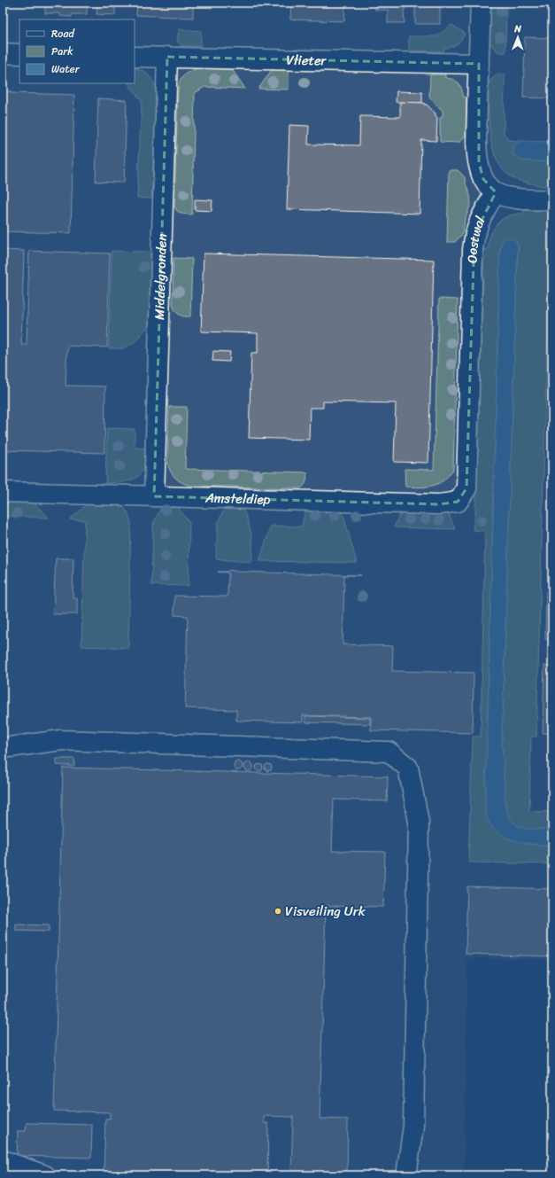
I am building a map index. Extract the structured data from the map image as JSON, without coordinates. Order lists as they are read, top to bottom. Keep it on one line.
{"streets":{"street":["Vlieter","Oostwal","Middelgronden","Amsteldiep"]},"crossings":[["Vlieter","Middelgronden"],["Oostwal","Amsteldiep"],["Middelgronden","Amsteldiep"]],"places":["Visveiling Urk"],"legend":["Road","Park","Water"],"north":"top"}
